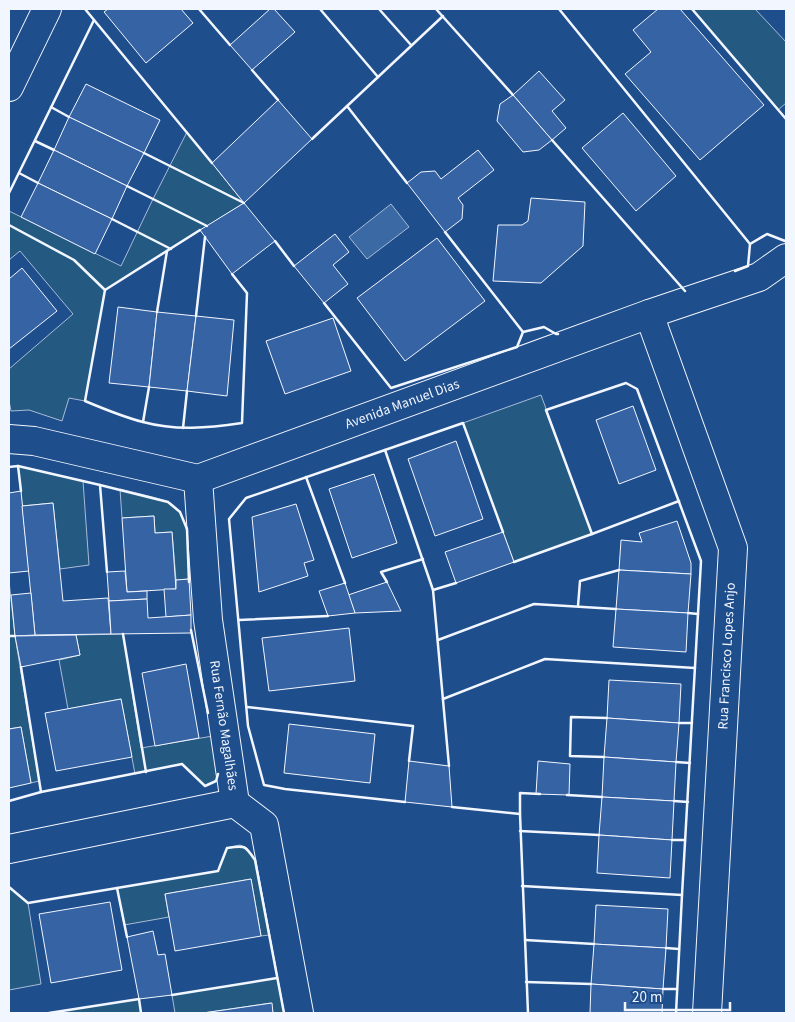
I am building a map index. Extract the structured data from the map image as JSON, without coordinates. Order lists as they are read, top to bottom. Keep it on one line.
{"streets":{"street":["Avenida Manuel Dias","Rua Francisco Lopes Anjo","Rua Fernão Magalhães"]},"crossings":[["Avenida Manuel Dias","Rua Francisco Lopes Anjo"],["Avenida Manuel Dias","Rua Fernão Magalhães"]],"scale_bar":"20 m"}
